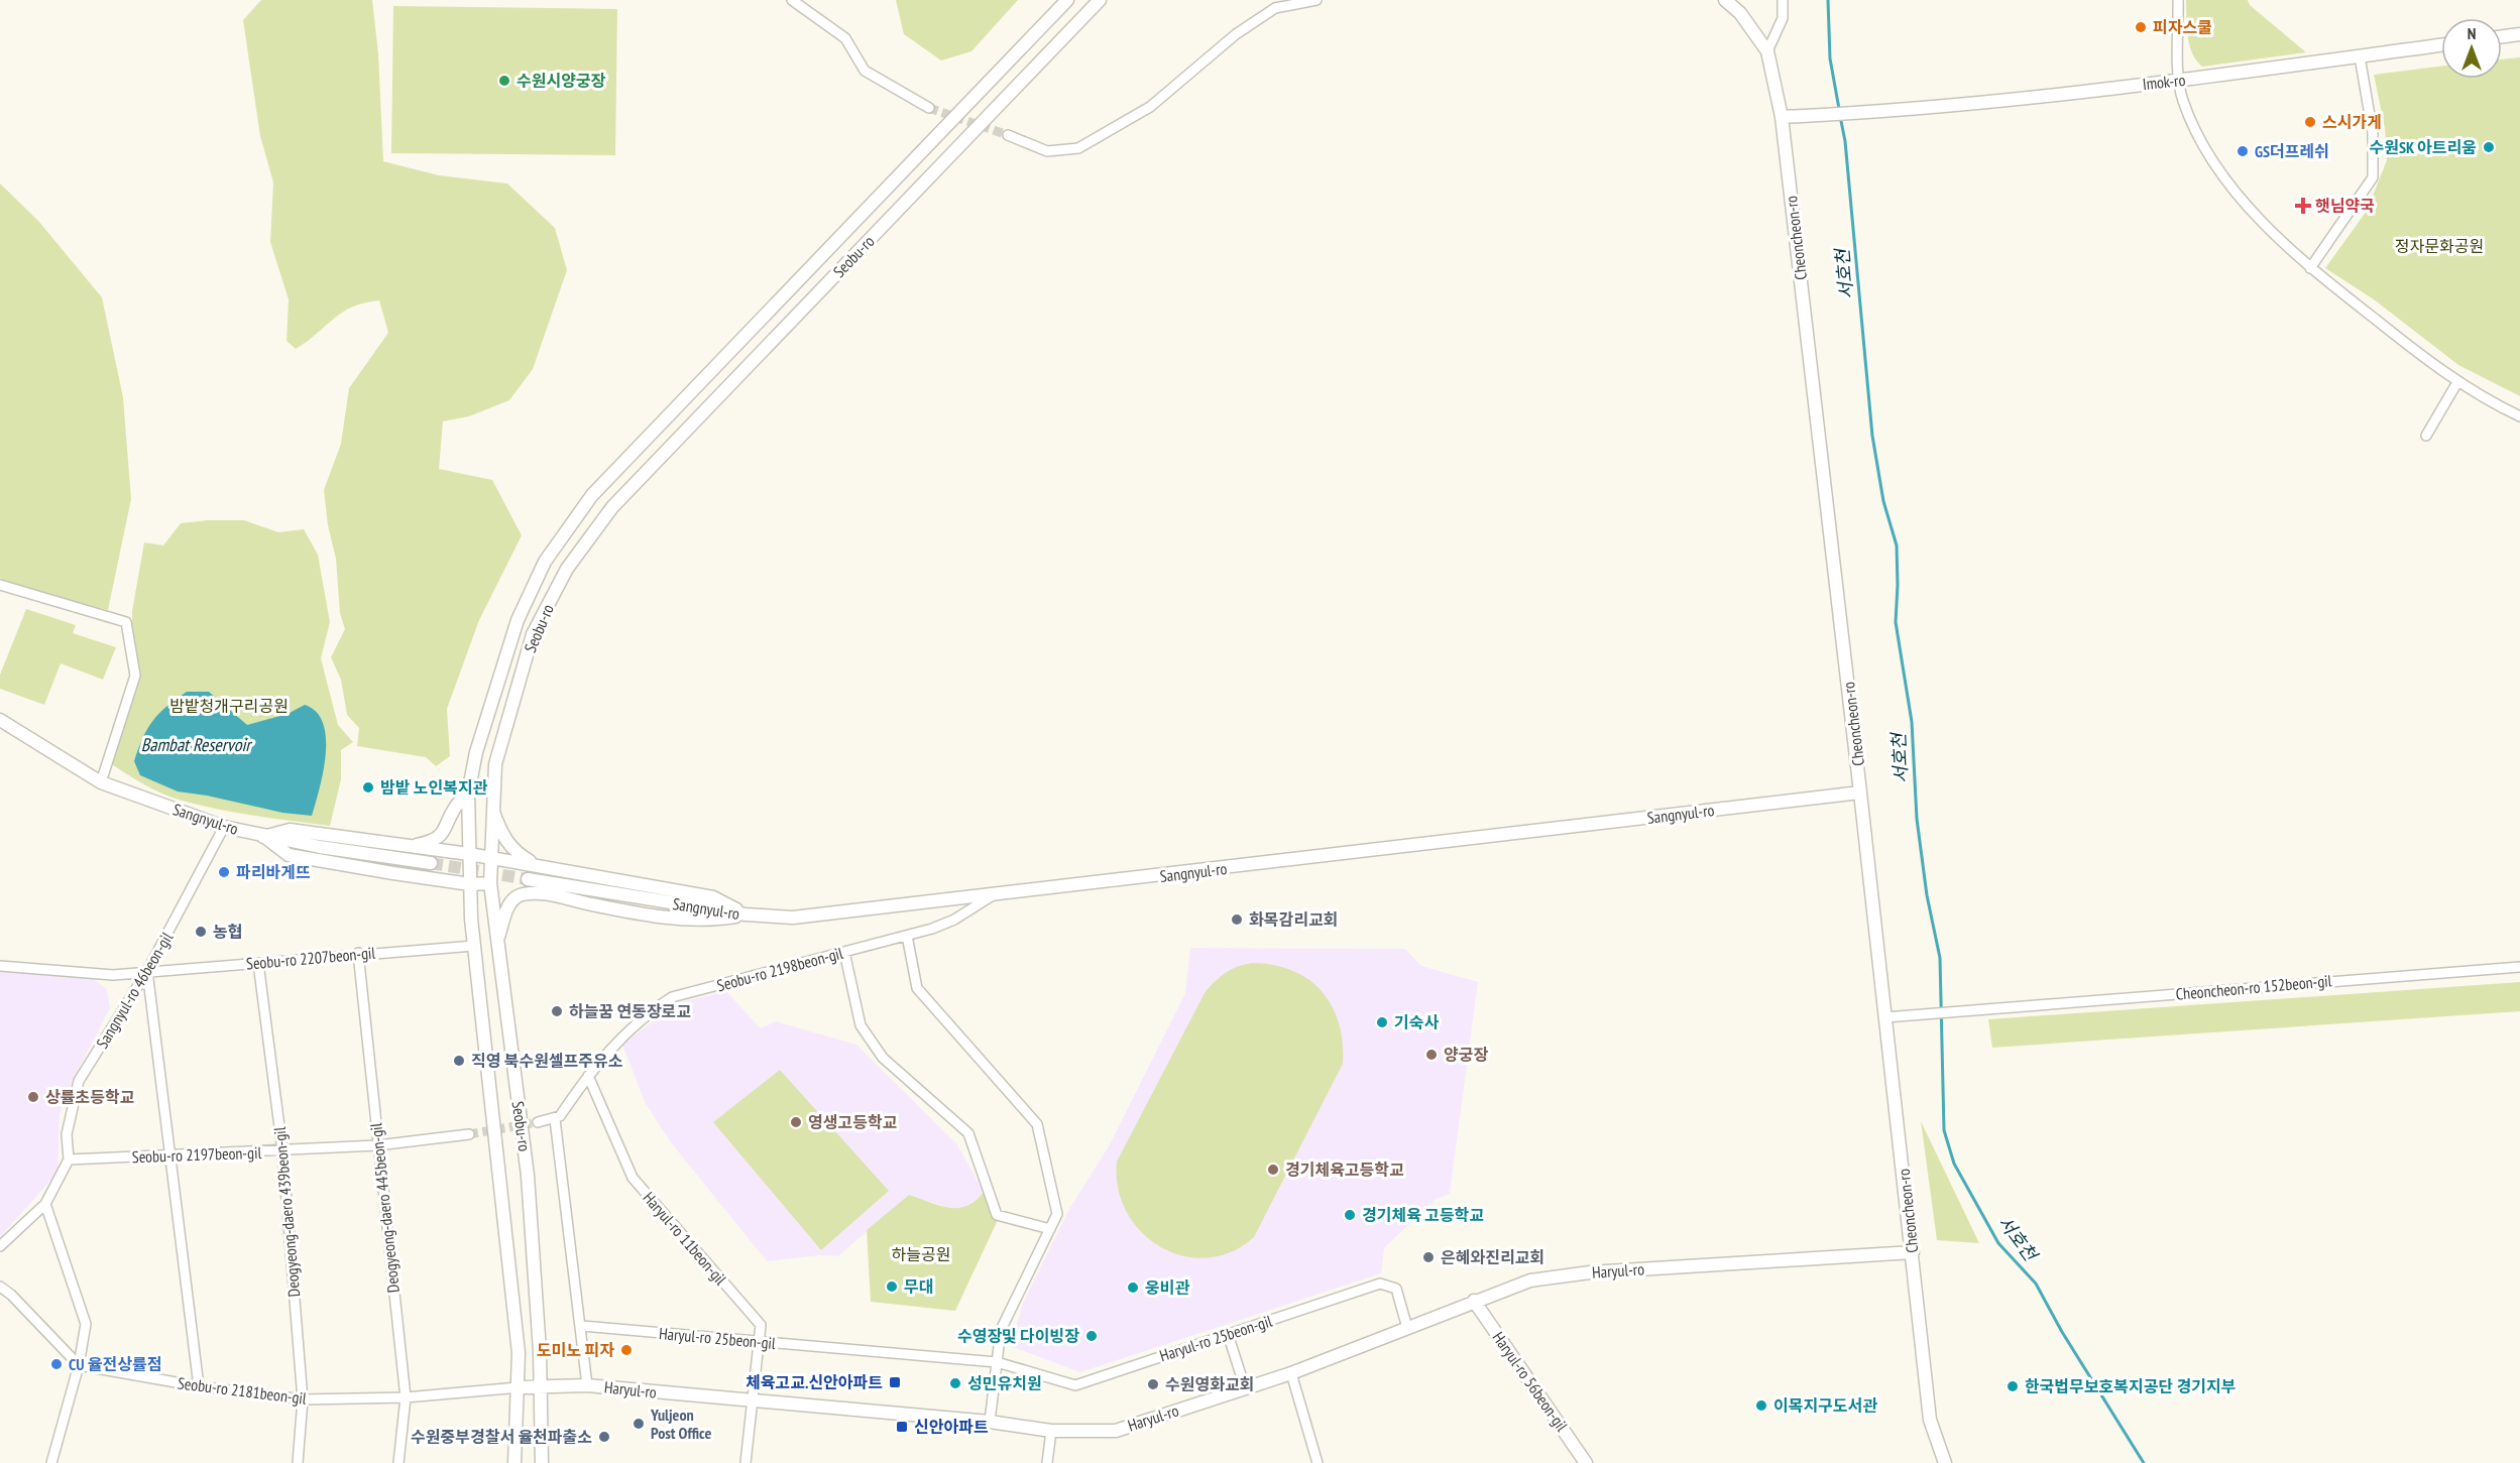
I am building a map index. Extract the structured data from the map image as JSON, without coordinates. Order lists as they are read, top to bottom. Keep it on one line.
{"streets":{"street":["Imok-ro","Cheoncheon-ro","Seobu-ro","Sangnyul-ro","Seobu-ro 2207beon-gil","Seobu-ro 2198beon-gil","Cheoncheon-ro 152beon-gil","Sangnyul-ro 46beon-gil","Seobu-ro 2197beon-gil","Deogyeong-daero 445beon-gil","Deogyeong-daero 439beon-gil","Haryul-ro 11beon-gil","Haryul-ro","Haryul-ro 25beon-gil","Haryul-ro 56beon-gil","Seobu-ro 2181beon-gil"]},"crossings":[["Imok-ro","Cheoncheon-ro"],["Cheoncheon-ro","Sangnyul-ro"],["Cheoncheon-ro","Cheoncheon-ro 152beon-gil"],["Cheoncheon-ro","Haryul-ro"],["Seobu-ro","Seobu-ro 2207beon-gil"],["Seobu-ro","Haryul-ro"],["Seobu-ro","Seobu-ro 2181beon-gil"],["Sangnyul-ro","Seobu-ro 2198beon-gil"],["Sangnyul-ro","Sangnyul-ro 46beon-gil"],["Seobu-ro 2207beon-gil","Sangnyul-ro 46beon-gil"],["Seobu-ro 2207beon-gil","Deogyeong-daero 445beon-gil"],["Seobu-ro 2207beon-gil","Deogyeong-daero 439beon-gil"],["Seobu-ro 2198beon-gil","Haryul-ro 11beon-gil"],["Sangnyul-ro 46beon-gil","Seobu-ro 2197beon-gil"],["Seobu-ro 2197beon-gil","Deogyeong-daero 445beon-gil"],["Seobu-ro 2197beon-gil","Deogyeong-daero 439beon-gil"],["Deogyeong-daero 445beon-gil","Seobu-ro 2181beon-gil"],["Deogyeong-daero 439beon-gil","Seobu-ro 2181beon-gil"],["Haryul-ro 11beon-gil","Haryul-ro"],["Haryul-ro 11beon-gil","Haryul-ro 25beon-gil"],["Haryul-ro","Haryul-ro 25beon-gil"],["Haryul-ro","Haryul-ro 56beon-gil"],["Haryul-ro","Seobu-ro 2181beon-gil"]],"water":["서호천","Bambat Reservoir"],"parks":["정자문화공원","밤밭청개구리공원","하늘공원"],"places":{"other":["피자스쿨","수원시양궁장","스시가게","수원SK 아트리움","GS더프레쉬","밤밭 노인복지관","파리바게뜨","화목감리교회","농협","하늘꿈 연동장로교","기숙사","양궁장","직영 북수원셀프주유소","상률초등학교","영생고등학교","경기체육고등학교","경기체육 고등학교","은혜와진리교회","무대","웅비관","수영장및 다이빙장","도미노 피자","CU 율전상률점","성민유치원","수원영화교회","한국법무보호복지공단 경기지부","이목지구도서관","Yuljeon Post Office","수원중부경찰서 율천파출소"],"health":["햇님약국"],"transit":["체육고교.신안아파트","신안아파트"]},"north":"top"}
